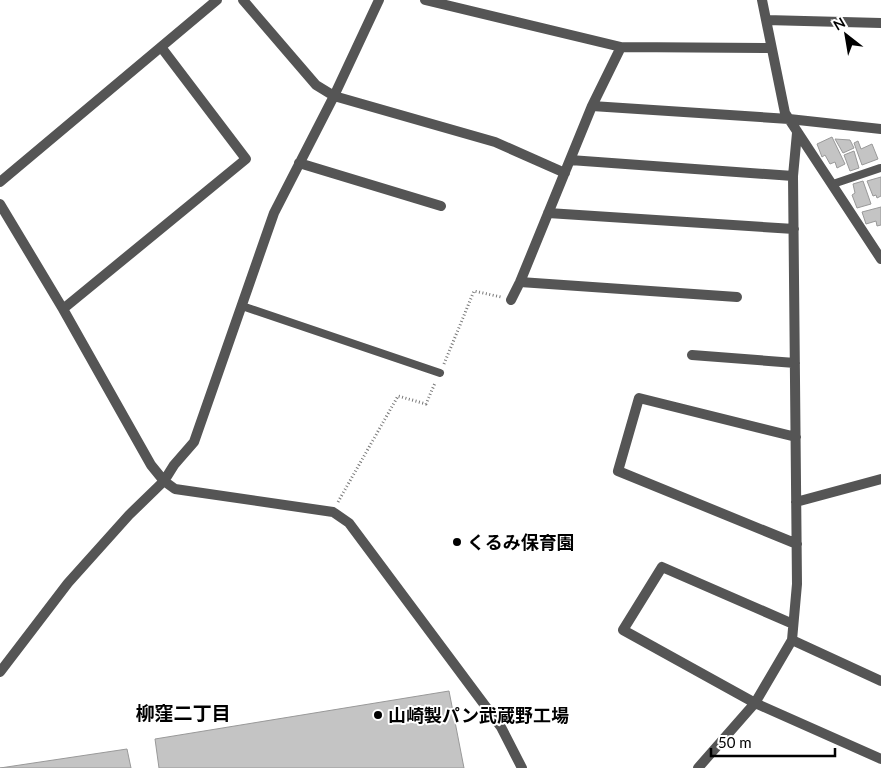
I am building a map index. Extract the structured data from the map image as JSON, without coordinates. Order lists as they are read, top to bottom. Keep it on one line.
{"districts":["柳窪二丁目"],"places":["くるみ保育園","山崎製パン武蔵野工場"],"scale_bar":"50 m","north":"top left"}
